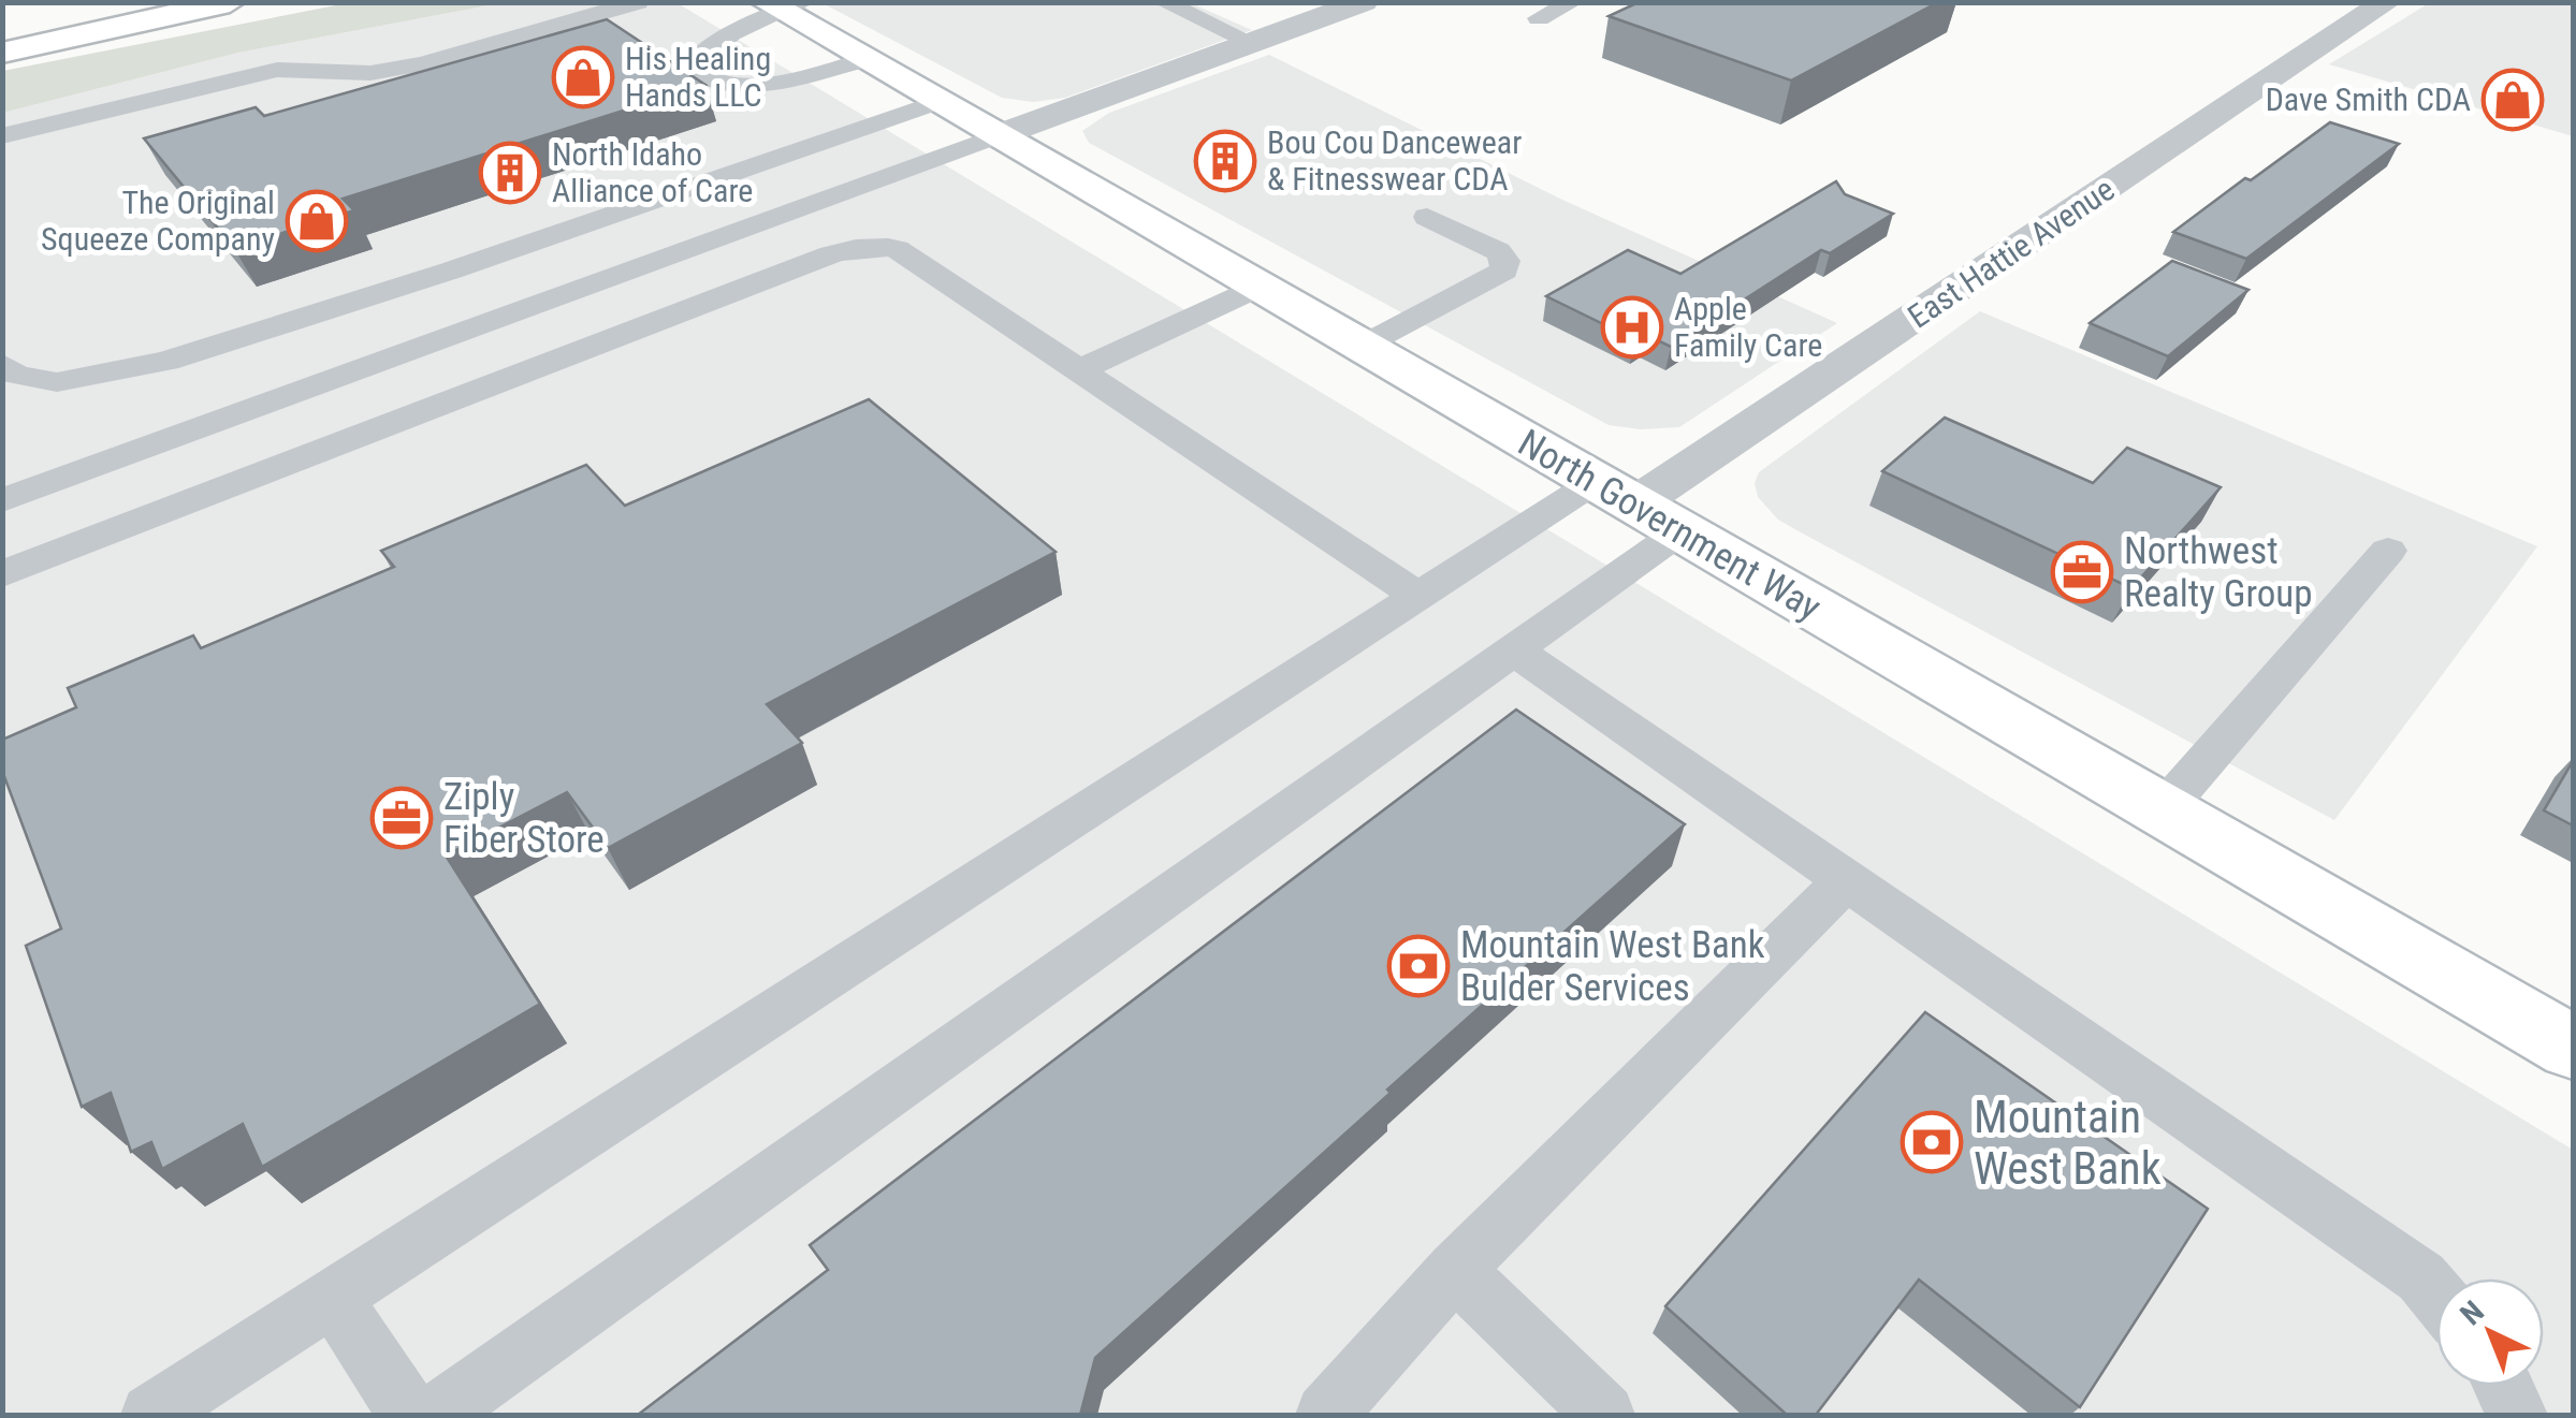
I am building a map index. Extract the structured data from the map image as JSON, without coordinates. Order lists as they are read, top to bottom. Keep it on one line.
{"streets":{"main road":["North Government Way"],"street":["East Hattie Avenue"]},"crossings":[["East Hattie Avenue","North Government Way"]],"places":{"shop":["His Healing Hands LLC","Dave Smith CDA","The Original Squeeze Company"],"building":["Bou Cou Dancewear & Fitnesswear CDA","North Idaho Alliance of Care"],"hospital":["Apple Family Care"],"office":["Northwest Realty Group","Ziply Fiber Store"],"bank":["Mountain West Bank Bulder Services","Mountain West Bank"]},"north":"top left"}
